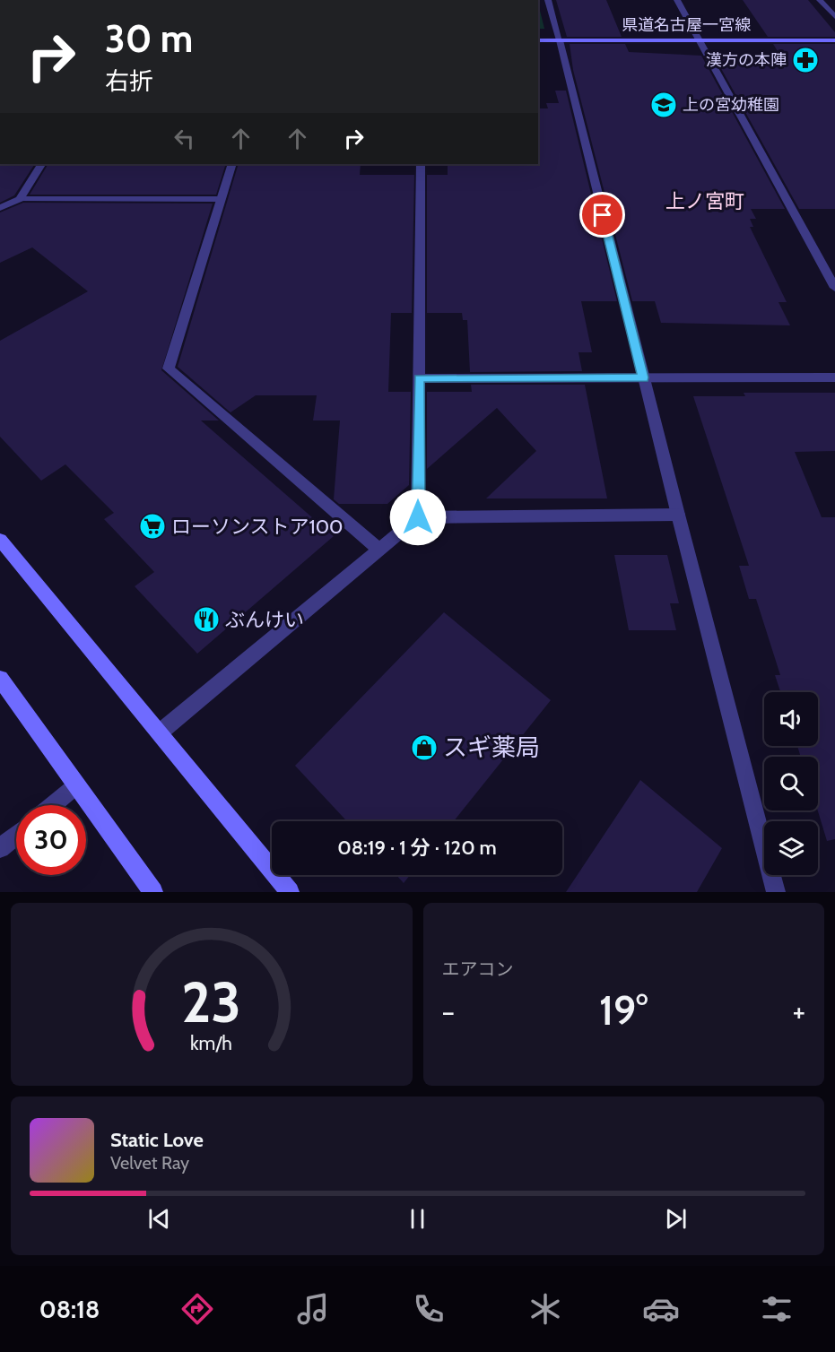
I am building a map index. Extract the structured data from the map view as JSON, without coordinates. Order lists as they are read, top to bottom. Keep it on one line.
{"streets":{"street":["県道名古屋一宮線"]},"districts":["上ノ宮町"],"places":{"pharmacy":["漢方の本陣"],"school or university":["上の宮幼稚園"],"supermarket":["ローソンストア100"],"restaurant":["ぶんけい"],"shop":["スギ薬局"]},"page":{"turn":["30 m","右折"],"limit":"30","trip":"08:19 · 1 分 · 120 m","tile":"エアコン","heat":["−","19°","+"],"song":["Static Love","Velvet Ray"],"tabs":"08:18","gauge":["23","km/h"]}}
